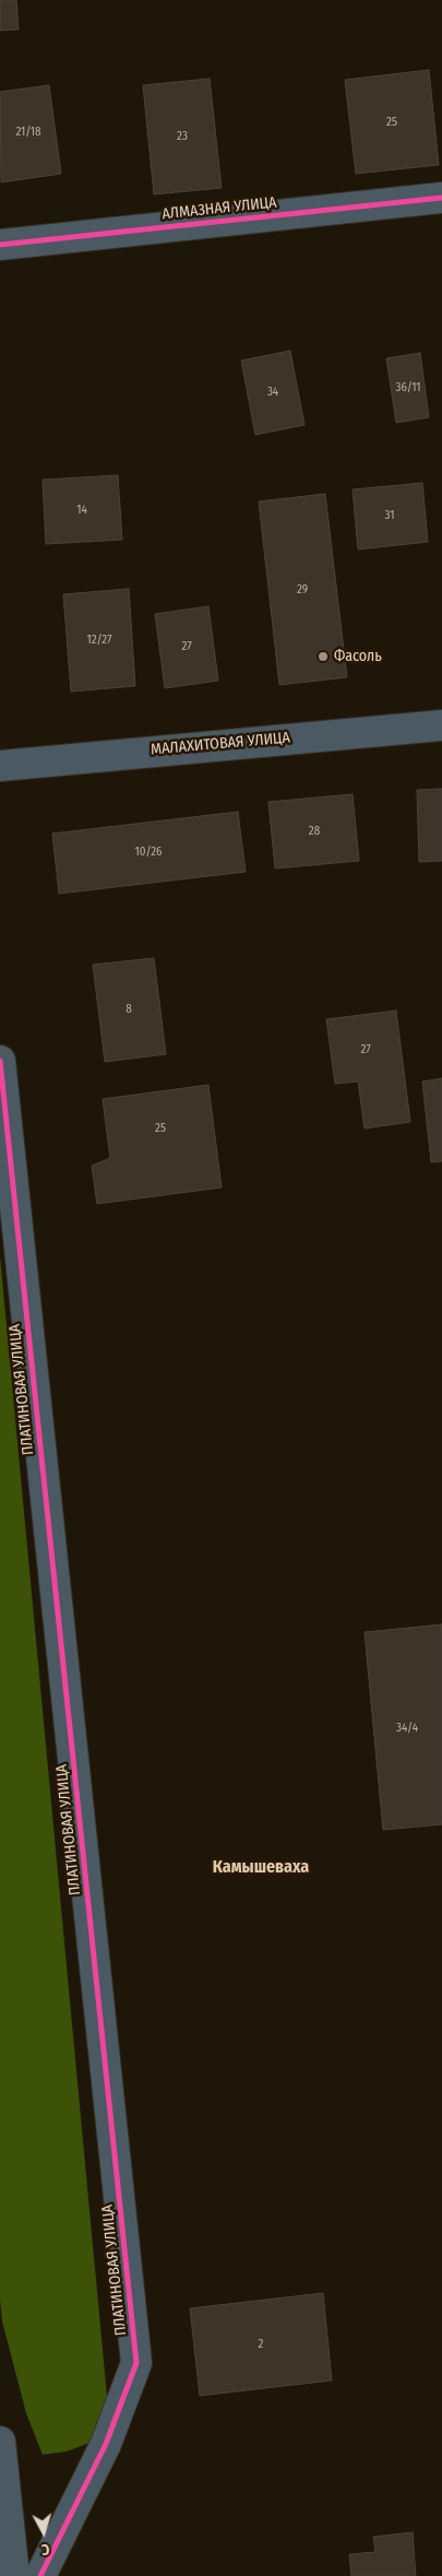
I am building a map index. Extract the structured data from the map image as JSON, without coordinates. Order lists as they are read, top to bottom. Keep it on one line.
{"streets":{"street":["АЛМАЗНАЯ УЛИЦА","МАЛАХИТОВАЯ УЛИЦА","ПЛАТИНОВАЯ УЛИЦА"]},"districts":["Камышеваха"],"places":["Фасоль"],"house_numbers":["25","21/18","23","36/11","34","14","31","29","12/27","27","28","10/26","8","27","25","34/4","2"],"north":"bottom"}
